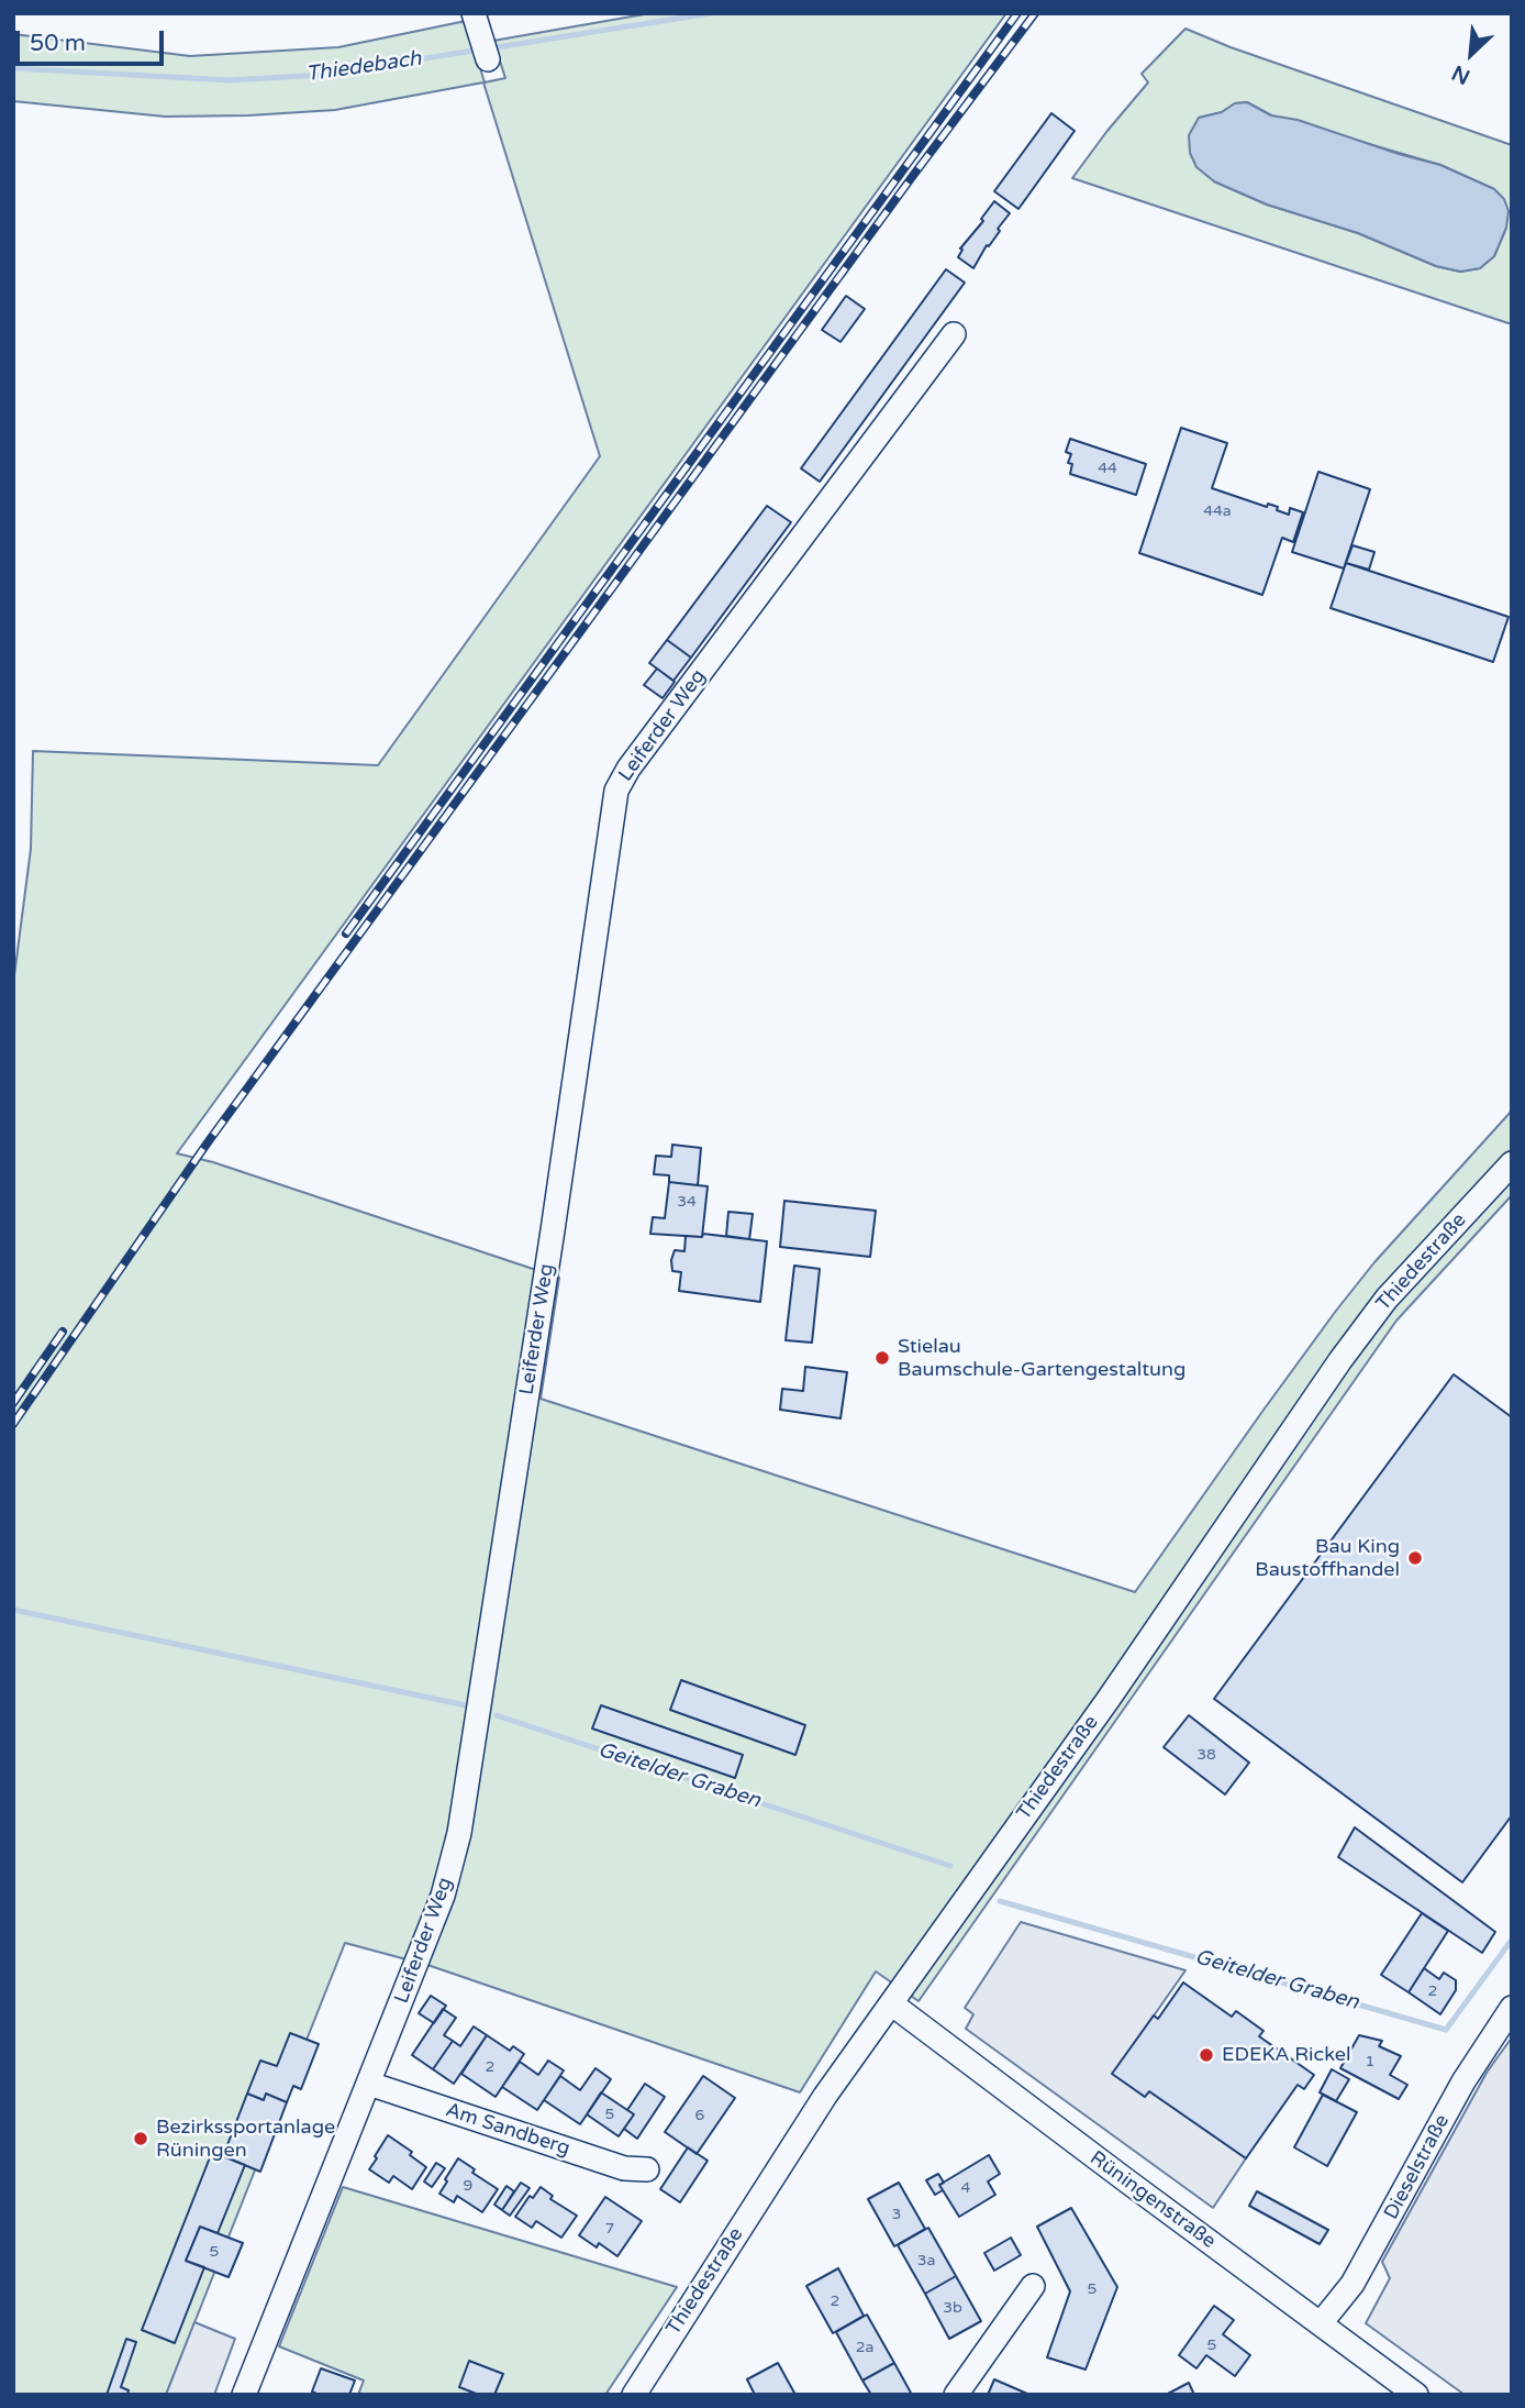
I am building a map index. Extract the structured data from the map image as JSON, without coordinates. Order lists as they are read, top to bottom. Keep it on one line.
{"streets":{"street":["Leiferder Weg","Thiedestraße","Am Sandberg","Dieselstraße","Rüningenstraße"]},"crossings":[["Leiferder Weg","Am Sandberg"],["Thiedestraße","Rüningenstraße"],["Dieselstraße","Rüningenstraße"]],"water":["Thiedebach","Geitelder Graben"],"places":["Stielau Baumschule-Gartengestaltung","Bau King Baustoffhandel","EDEKA Rickel","Bezirkssportanlage Rüningen"],"house_numbers":["44","44a","34","38","2","1","2","5","6","9","4","3","7","5","3a","5","2","3b","5","2a"],"scale_bar":"50 m","north":"bottom left"}
